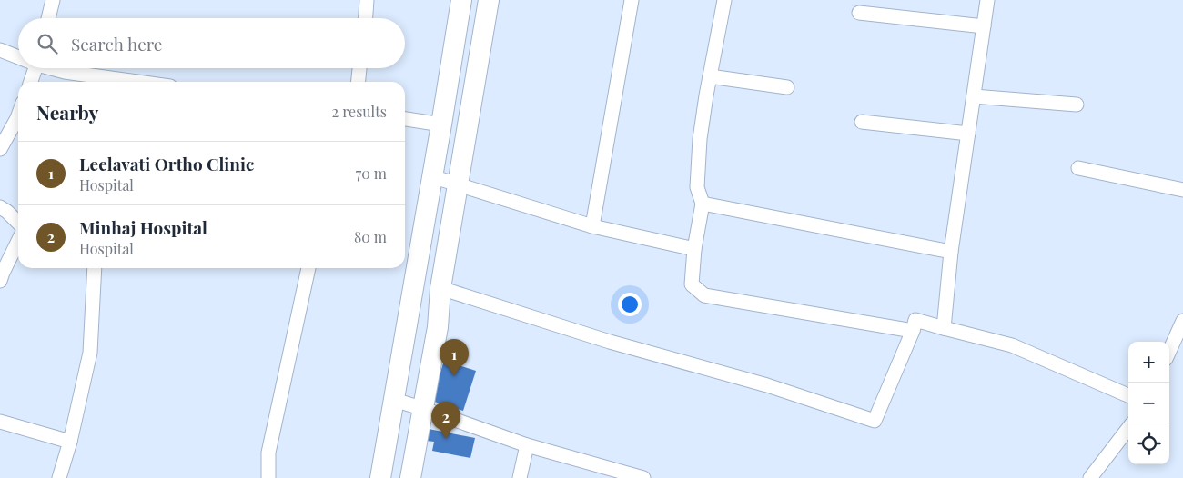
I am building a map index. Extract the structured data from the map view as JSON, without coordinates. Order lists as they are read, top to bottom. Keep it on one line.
{"page":{"search":"Search here","heading":["Nearby","2 results"],"list":[{"mark":"1","name":"Leelavati Ortho Clinic","note":"Hospital","value":"70 m"},{"mark":"2","name":"Minhaj Hospital","note":"Hospital","value":"80 m"}],"pins":["1","2"],"map_buttons":["+","−"]}}
